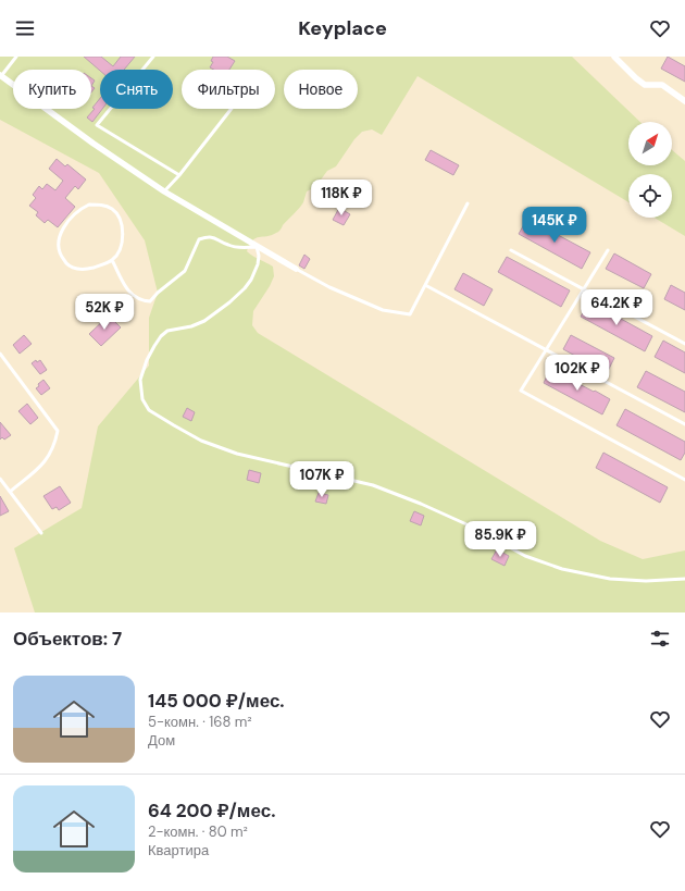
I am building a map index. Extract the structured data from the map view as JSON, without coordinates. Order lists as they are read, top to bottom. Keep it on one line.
{"north":"top right","page":{"header":"Keyplace","chip":["Купить","Снять","Фильтры","Новое"],"price":["118K ₽","145K ₽","64.2K ₽","52K ₽","102K ₽","107K ₽","85.9K ₽"],"heading":"Объектов: 7","list":[{"name":"145 000 ₽/мес.","note":"5-комн. · 168 m² · Дом"},{"name":"64 200 ₽/мес.","note":"2-комн. · 80 m² · Квартира"}]}}
